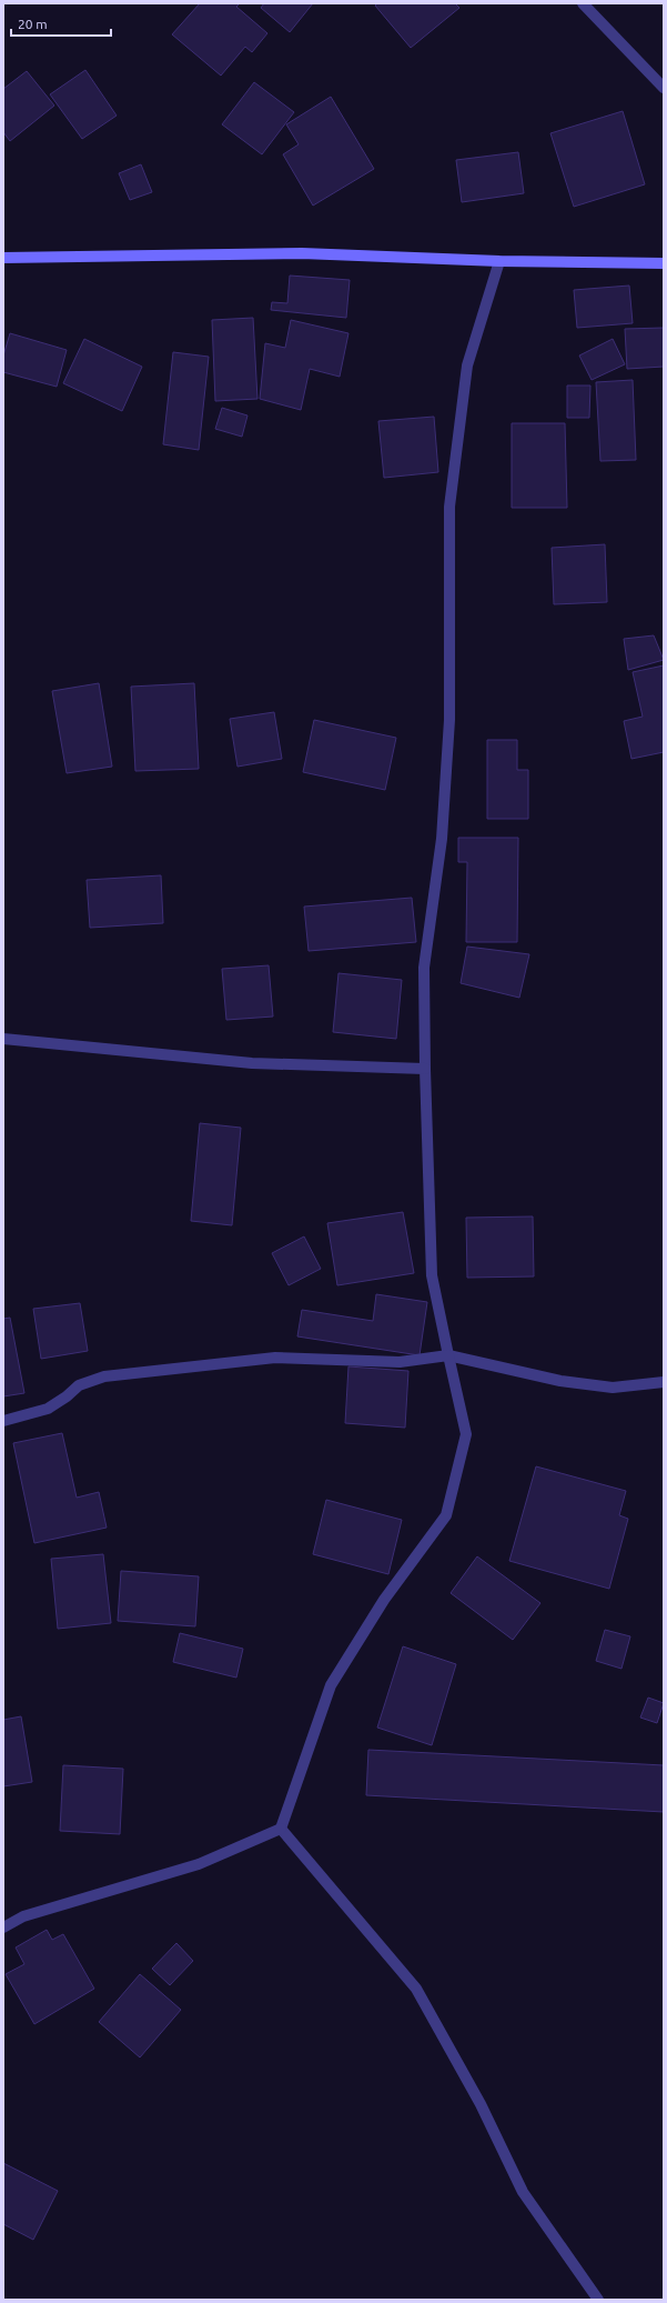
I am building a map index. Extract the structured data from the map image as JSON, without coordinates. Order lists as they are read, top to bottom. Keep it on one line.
{"scale_bar":"20 m"}
